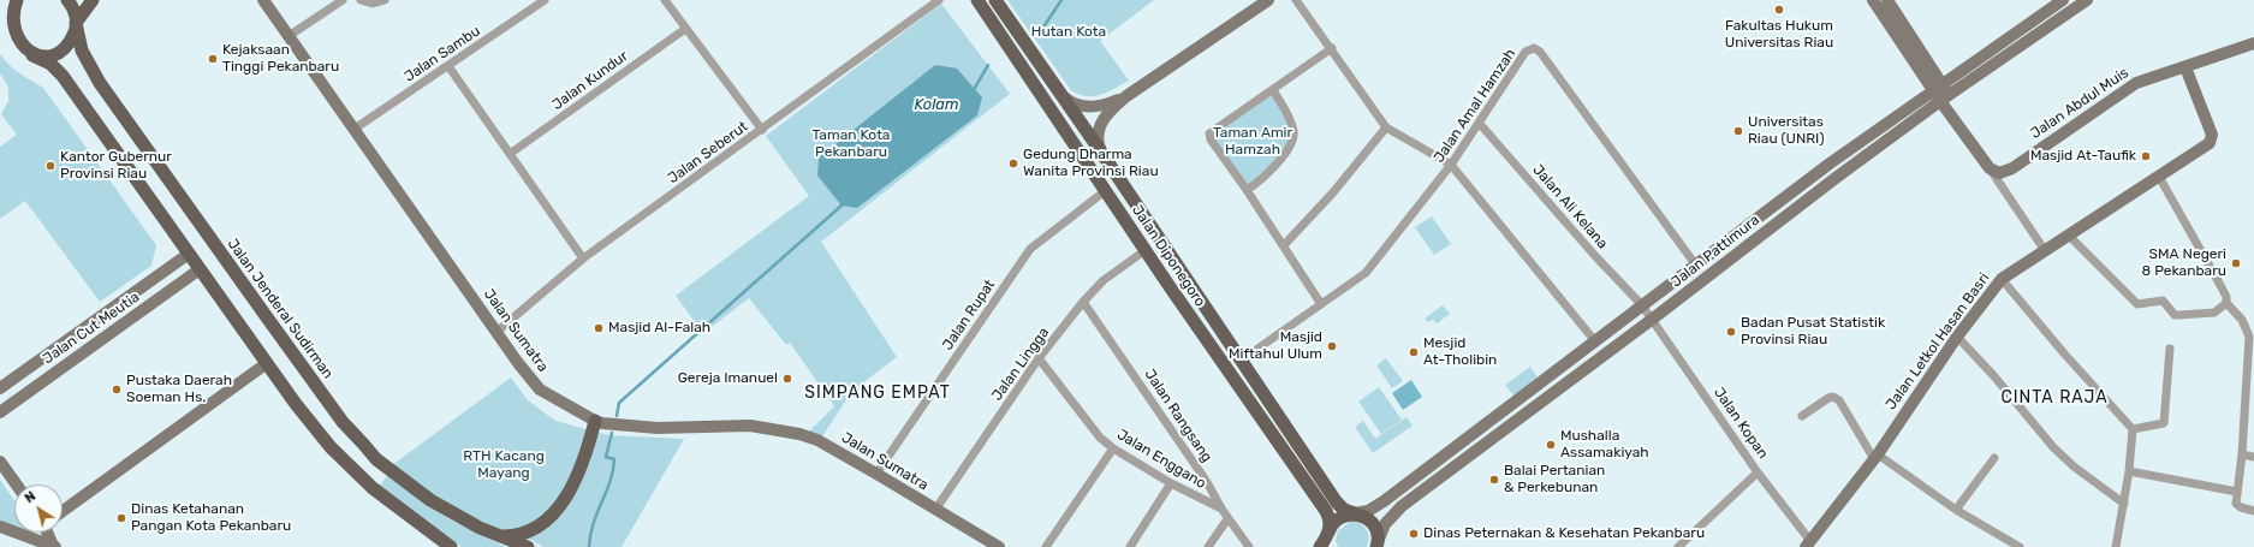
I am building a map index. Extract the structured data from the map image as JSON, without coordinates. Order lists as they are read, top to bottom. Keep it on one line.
{"streets":{"main road":["Jalan Diponegoro","Jalan Jenderal Sudirman"],"street":["Jalan Sambu","Jalan Kundur","Jalan Abdul Muis","Jalan Amal Hamzah","Jalan Seberut","Jalan Ali Kelana","Jalan Pattimura","Jalan Rupat","Jalan Cut Meutia","Jalan Sumatra","Jalan Letkol Hasan Basri","Jalan Lingga","Jalan Rangsang","Jalan Kopan","Jalan Enggano"]},"crossings":[["Jalan Sambu","Jalan Sumatra"],["Jalan Abdul Muis","Jalan Letkol Hasan Basri"],["Jalan Amal Hamzah","Jalan Ali Kelana"],["Jalan Amal Hamzah","Jalan Pattimura"],["Jalan Amal Hamzah","Jalan Diponegoro"],["Jalan Seberut","Jalan Sumatra"],["Jalan Ali Kelana","Jalan Pattimura"],["Jalan Ali Kelana","Jalan Kopan"],["Jalan Pattimura","Jalan Diponegoro"],["Jalan Pattimura","Jalan Kopan"],["Jalan Diponegoro","Jalan Rupat"],["Jalan Diponegoro","Jalan Lingga"],["Jalan Rupat","Jalan Sumatra"],["Jalan Sumatra","Jalan Lingga"],["Jalan Letkol Hasan Basri","Jalan Kopan"],["Jalan Lingga","Jalan Rangsang"],["Jalan Lingga","Jalan Enggano"],["Jalan Rangsang","Jalan Enggano"]],"districts":["SIMPANG EMPAT","CINTA RAJA"],"water":["Kolam"],"parks":["Hutan Kota","Taman Amir Hamzah","Taman Kota Pekanbaru","RTH Kacang Mayang"],"places":["Fakultas Hukum Universitas Riau","Kejaksaan Tinggi Pekanbaru","Universitas Riau (UNRI)","Masjid At-Taufik","Gedung Dharma Wanita Provinsi Riau","Kantor Gubernur Provinsi Riau","SMA Negeri 8 Pekanbaru","Masjid Al-Falah","Badan Pusat Statistik Provinsi Riau","Masjid Miftahul Ulum","Mesjid At-Tholibin","Gereja Imanuel","Pustaka Daerah Soeman Hs.","Mushalla Assamakiyah","Balai Pertanian & Perkebunan","Dinas Ketahanan Pangan Kota Pekanbaru","Dinas Peternakan & Kesehatan Pekanbaru"],"north":"top left"}
